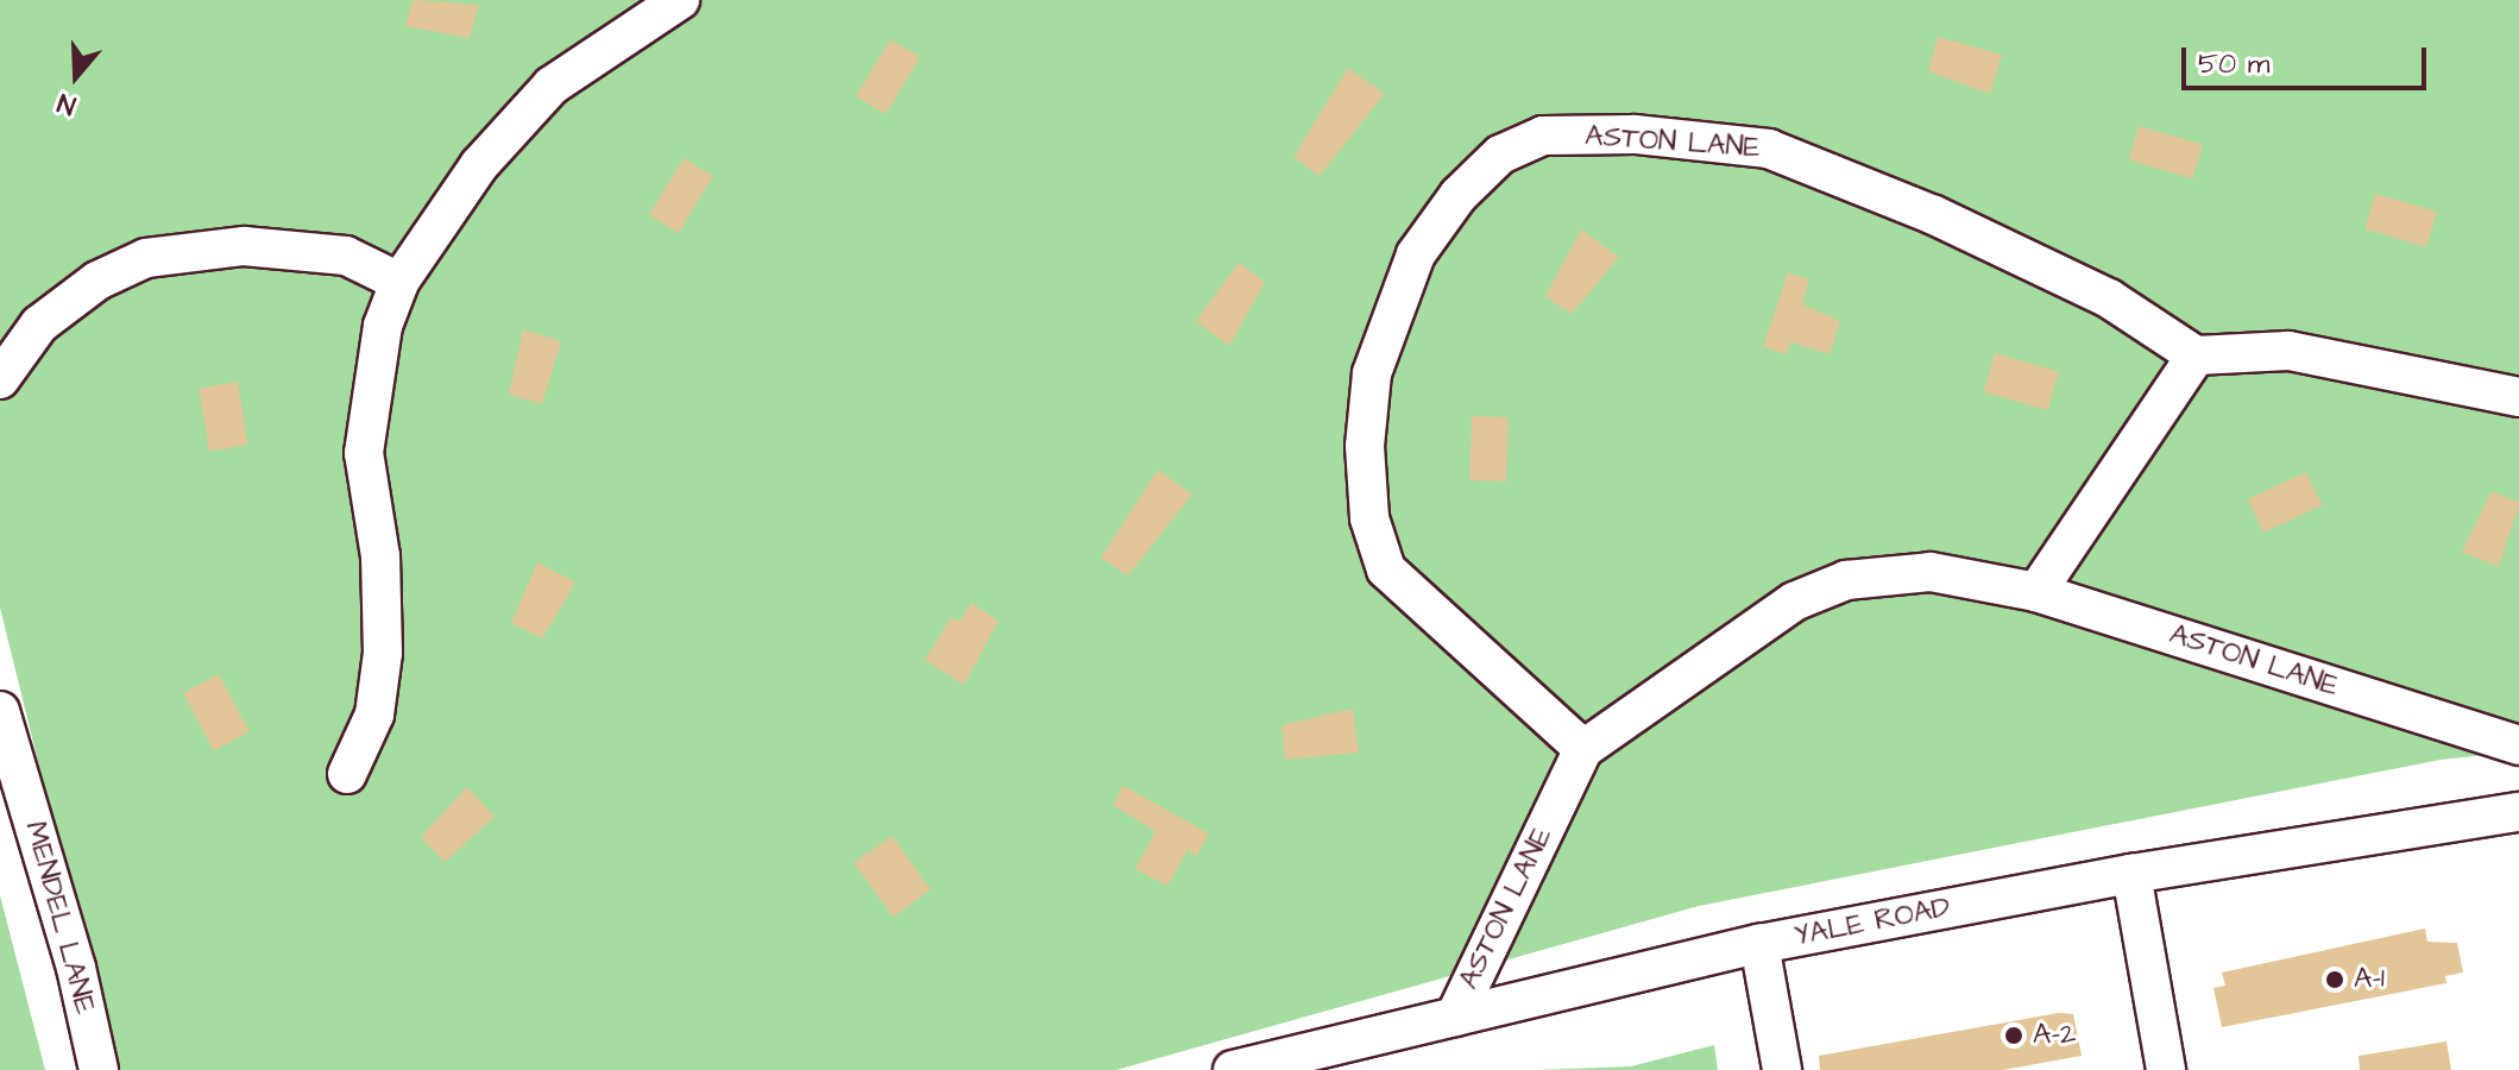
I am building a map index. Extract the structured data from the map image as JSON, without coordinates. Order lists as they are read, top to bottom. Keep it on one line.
{"streets":{"street":["ASTON LANE","MENDEL LANE","YALE ROAD"]},"crossings":[["ASTON LANE","YALE ROAD"]],"places":["A-1","A-2"],"scale_bar":"50 m","north":"bottom"}
